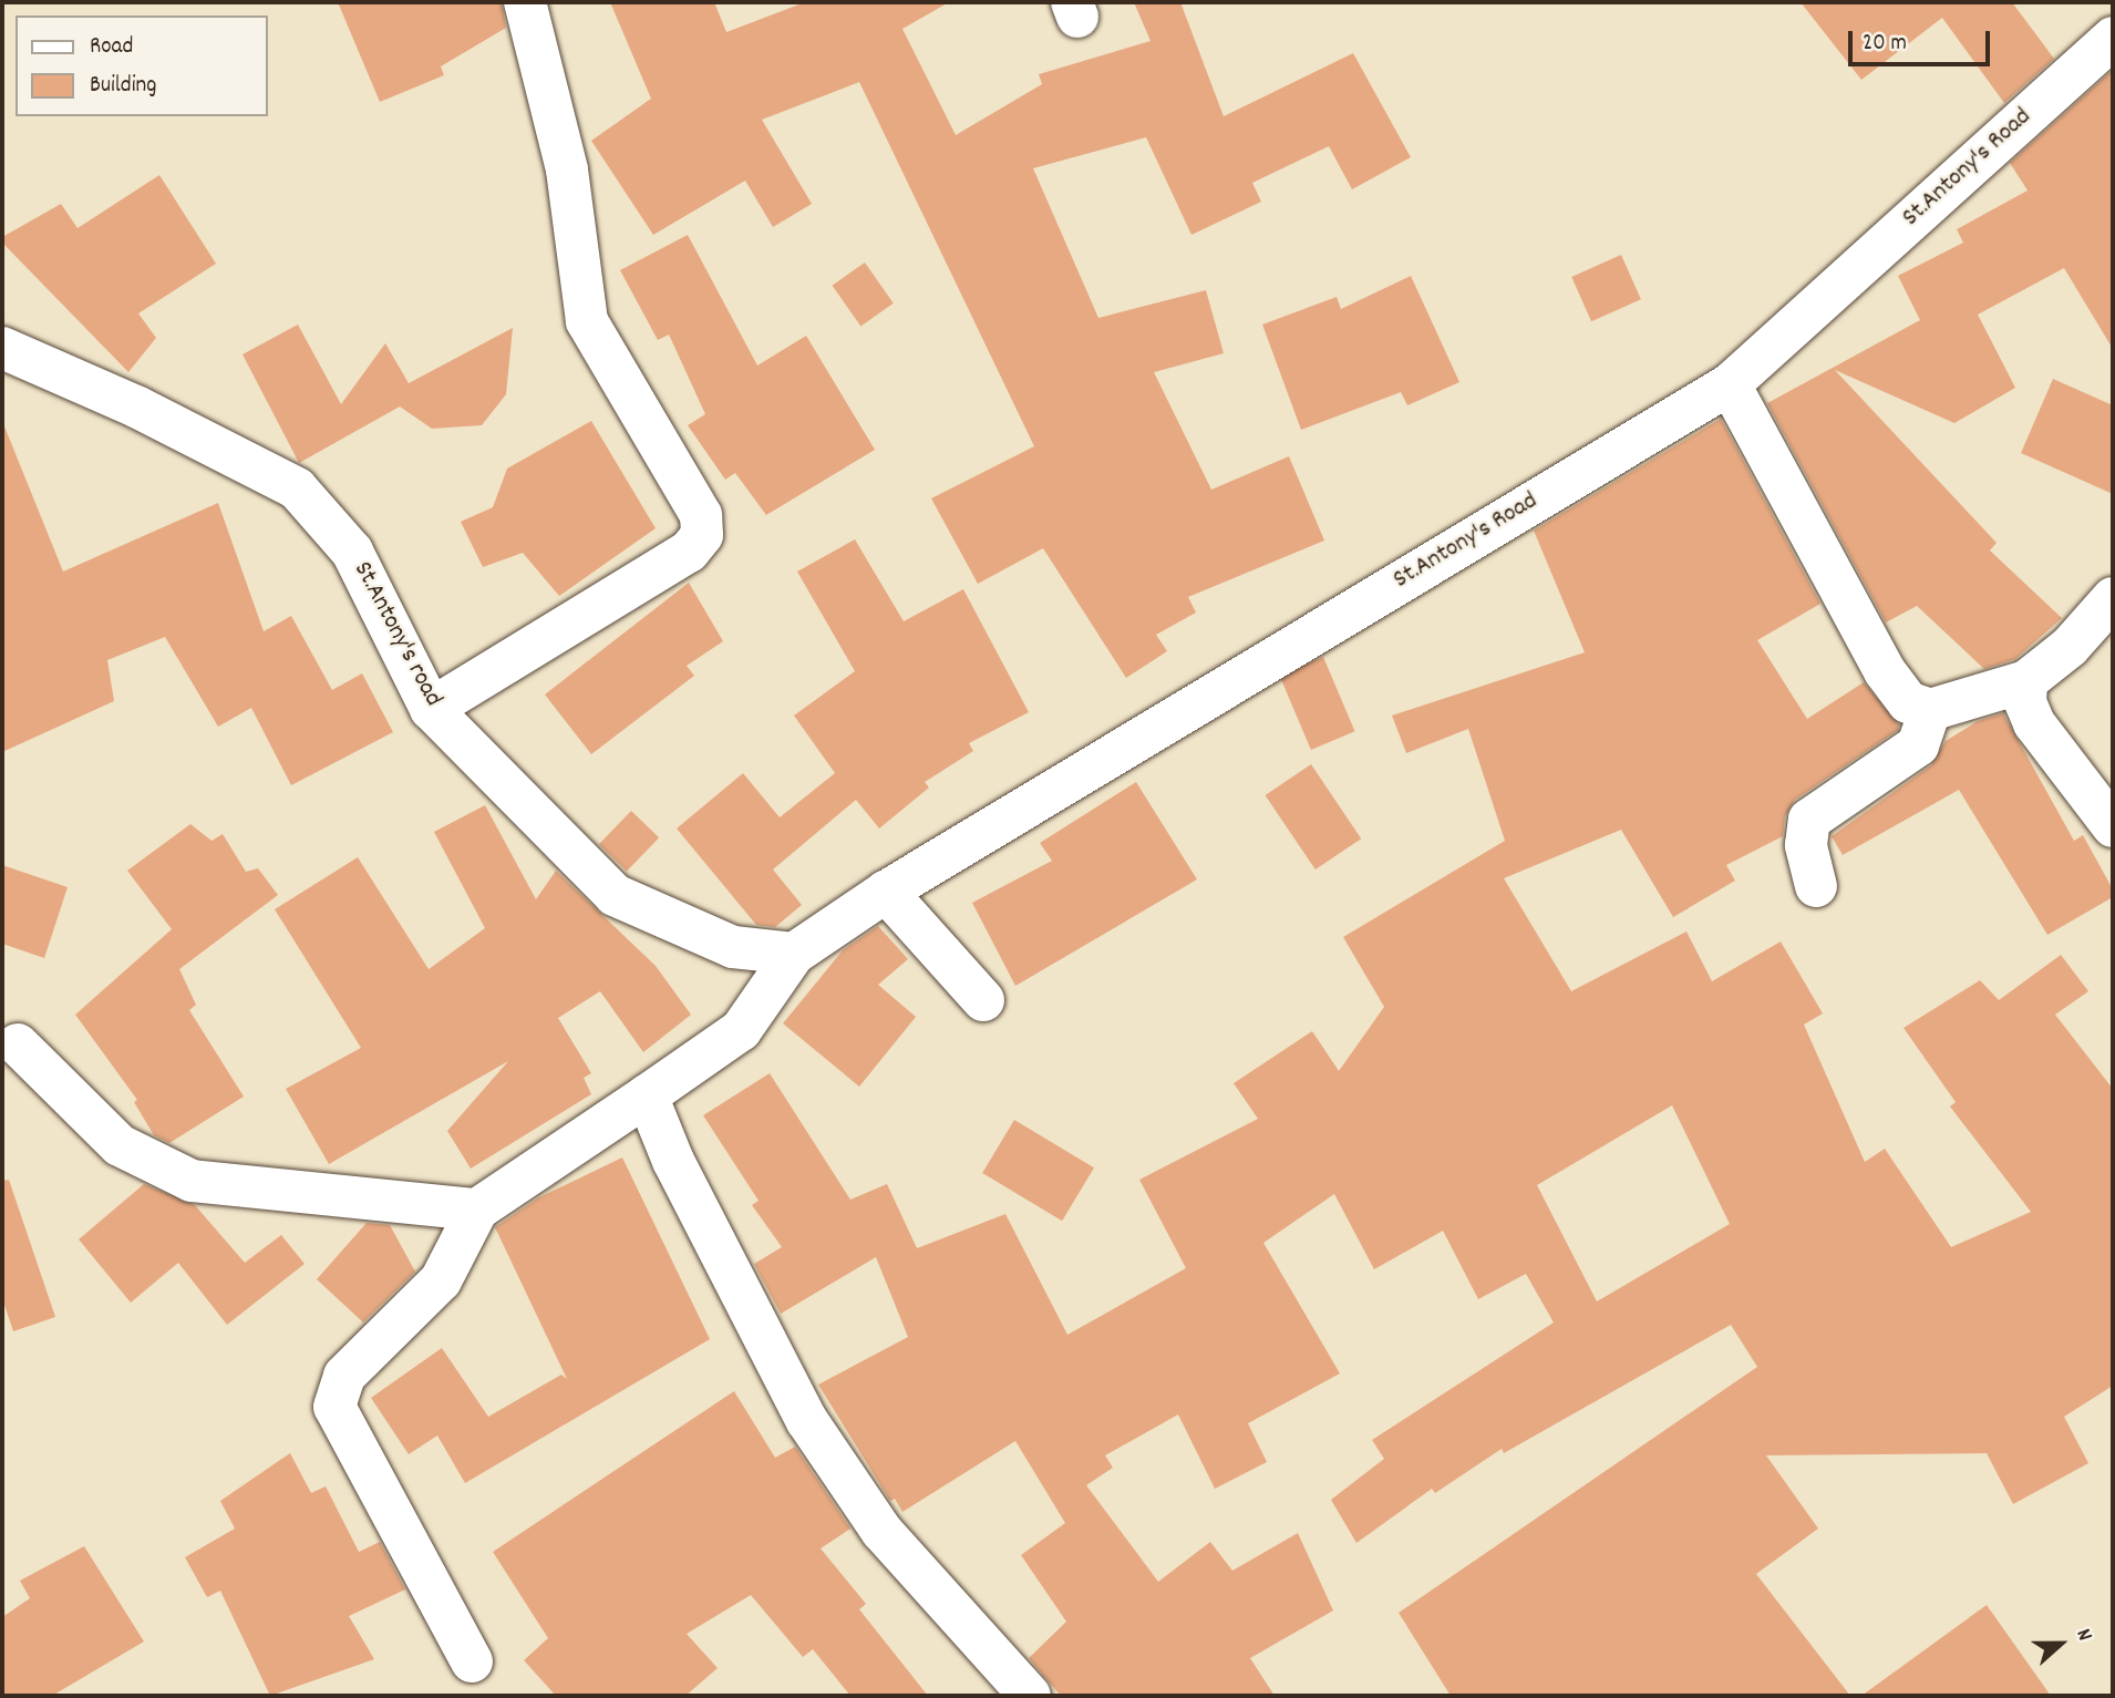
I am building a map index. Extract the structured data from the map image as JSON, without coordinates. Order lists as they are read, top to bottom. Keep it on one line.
{"streets":{"street":["St.Antony's Road","St.Antony's road"]},"legend":["Road","Building"],"scale_bar":"20 m","north":"right"}
